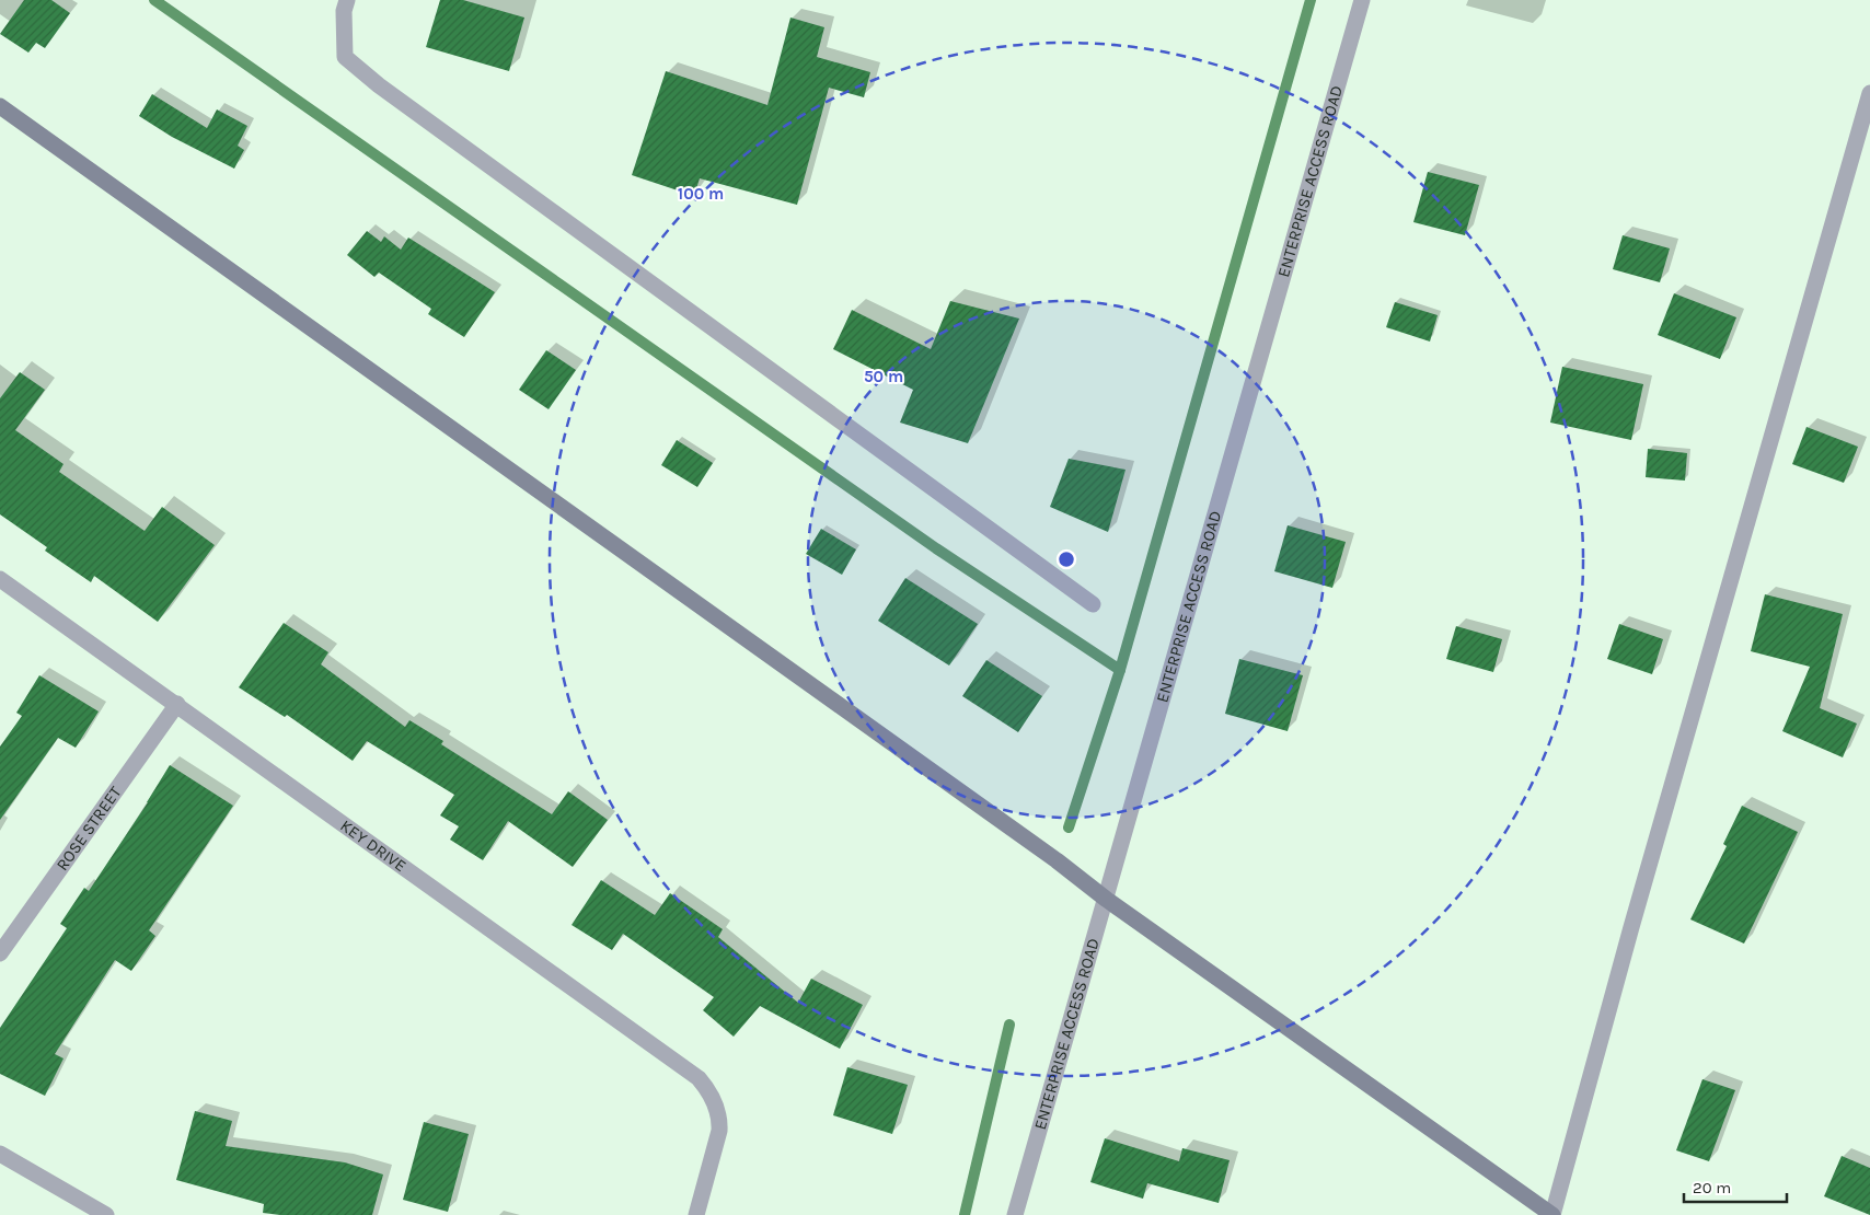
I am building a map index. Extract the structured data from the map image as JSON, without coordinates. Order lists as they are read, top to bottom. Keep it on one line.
{"streets":{"street":["ENTERPRISE ACCESS ROAD","ROSE STREET","KEY DRIVE"]},"crossings":[["ROSE STREET","KEY DRIVE"]],"scale_bar":"20 m","rings":["100 m","50 m"]}
